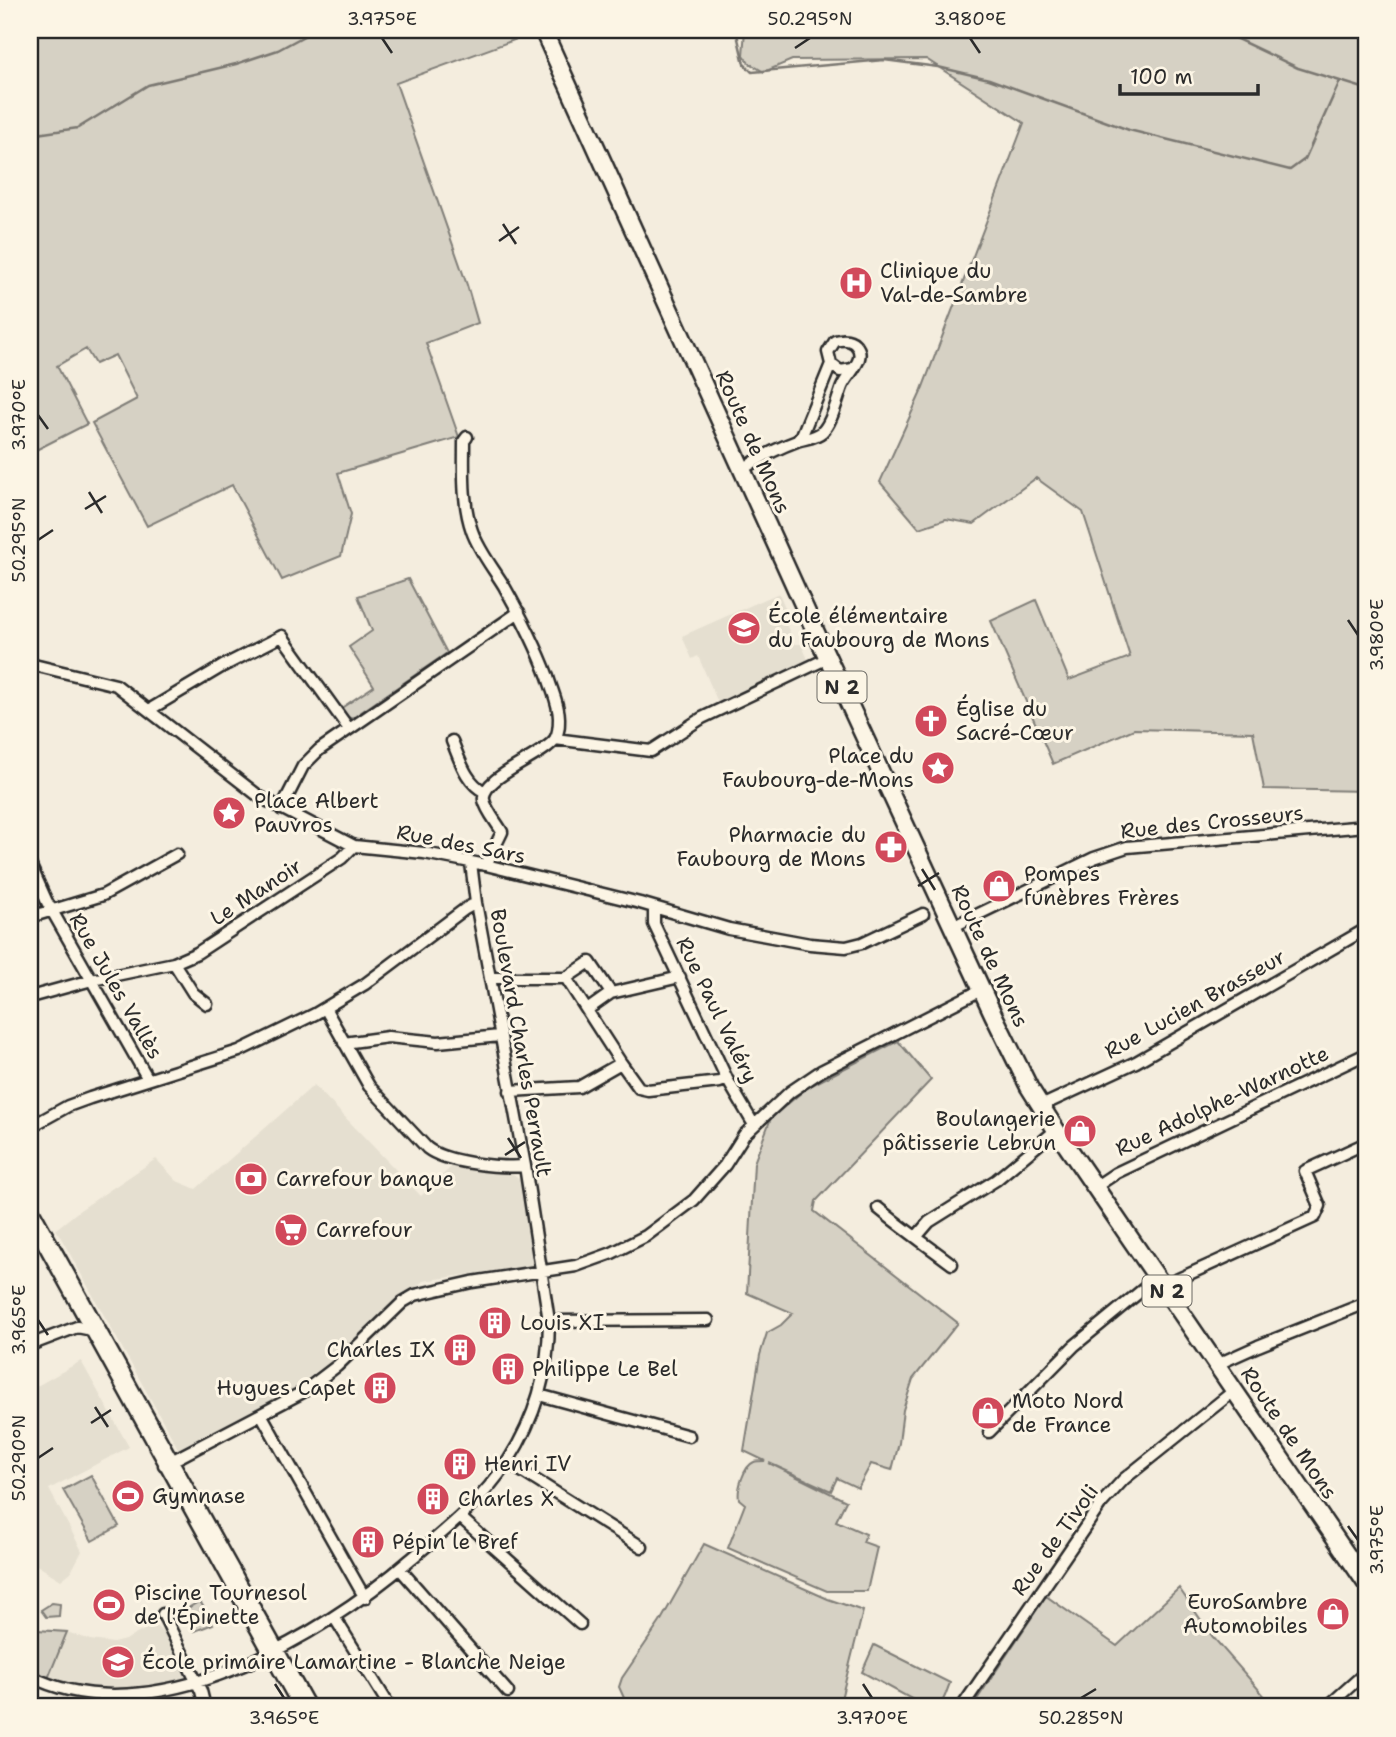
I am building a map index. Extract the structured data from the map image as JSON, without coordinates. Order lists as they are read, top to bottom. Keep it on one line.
{"streets":{"main road":["Route de Mons","N 2"],"street":["Rue des Crosseurs","Rue des Sars","Le Manoir","Rue Jules Vallès","Rue Lucien Brasseur","Rue Paul Valéry","Boulevard Charles Perrault","Rue Adolphe-Warnotte","Rue de Tivoli"]},"crossings":[["Route de Mons","Rue des Crosseurs"],["Route de Mons","Rue Lucien Brasseur"],["Route de Mons","Rue Adolphe-Warnotte"],["Route de Mons","Rue de Tivoli"],["Rue des Sars","Le Manoir"],["Rue des Sars","Rue Paul Valéry"],["Rue des Sars","Boulevard Charles Perrault"],["Le Manoir","Rue Jules Vallès"]],"places":{"hospital":["Clinique du Val-de-Sambre"],"school or university":["École élémentaire du Faubourg de Mons","École primaire Lamartine - Blanche Neige"],"church":["Église du Sacré-Cœur"],"place":["Place du Faubourg-de-Mons","Place Albert Pauvros"],"pharmacy":["Pharmacie du Faubourg de Mons"],"shop":["Pompes funèbres Frères","Boulangerie pâtisserie Lebrun","Moto Nord de France","EuroSambre Automobiles"],"bank":["Carrefour banque"],"supermarket":["Carrefour"],"building":["Louis XI","Charles IX","Philippe Le Bel","Hugues Capet","Henri IV","Charles X","Pépin le Bref"],"sports":["Gymnase","Piscine Tournesol de l'Épinette"]},"scale_bar":"100 m","coordinates":["3.975°E","50.295°N","3.980°E","3.970°E","3.965°E","50.290°N","50.285°N"]}
